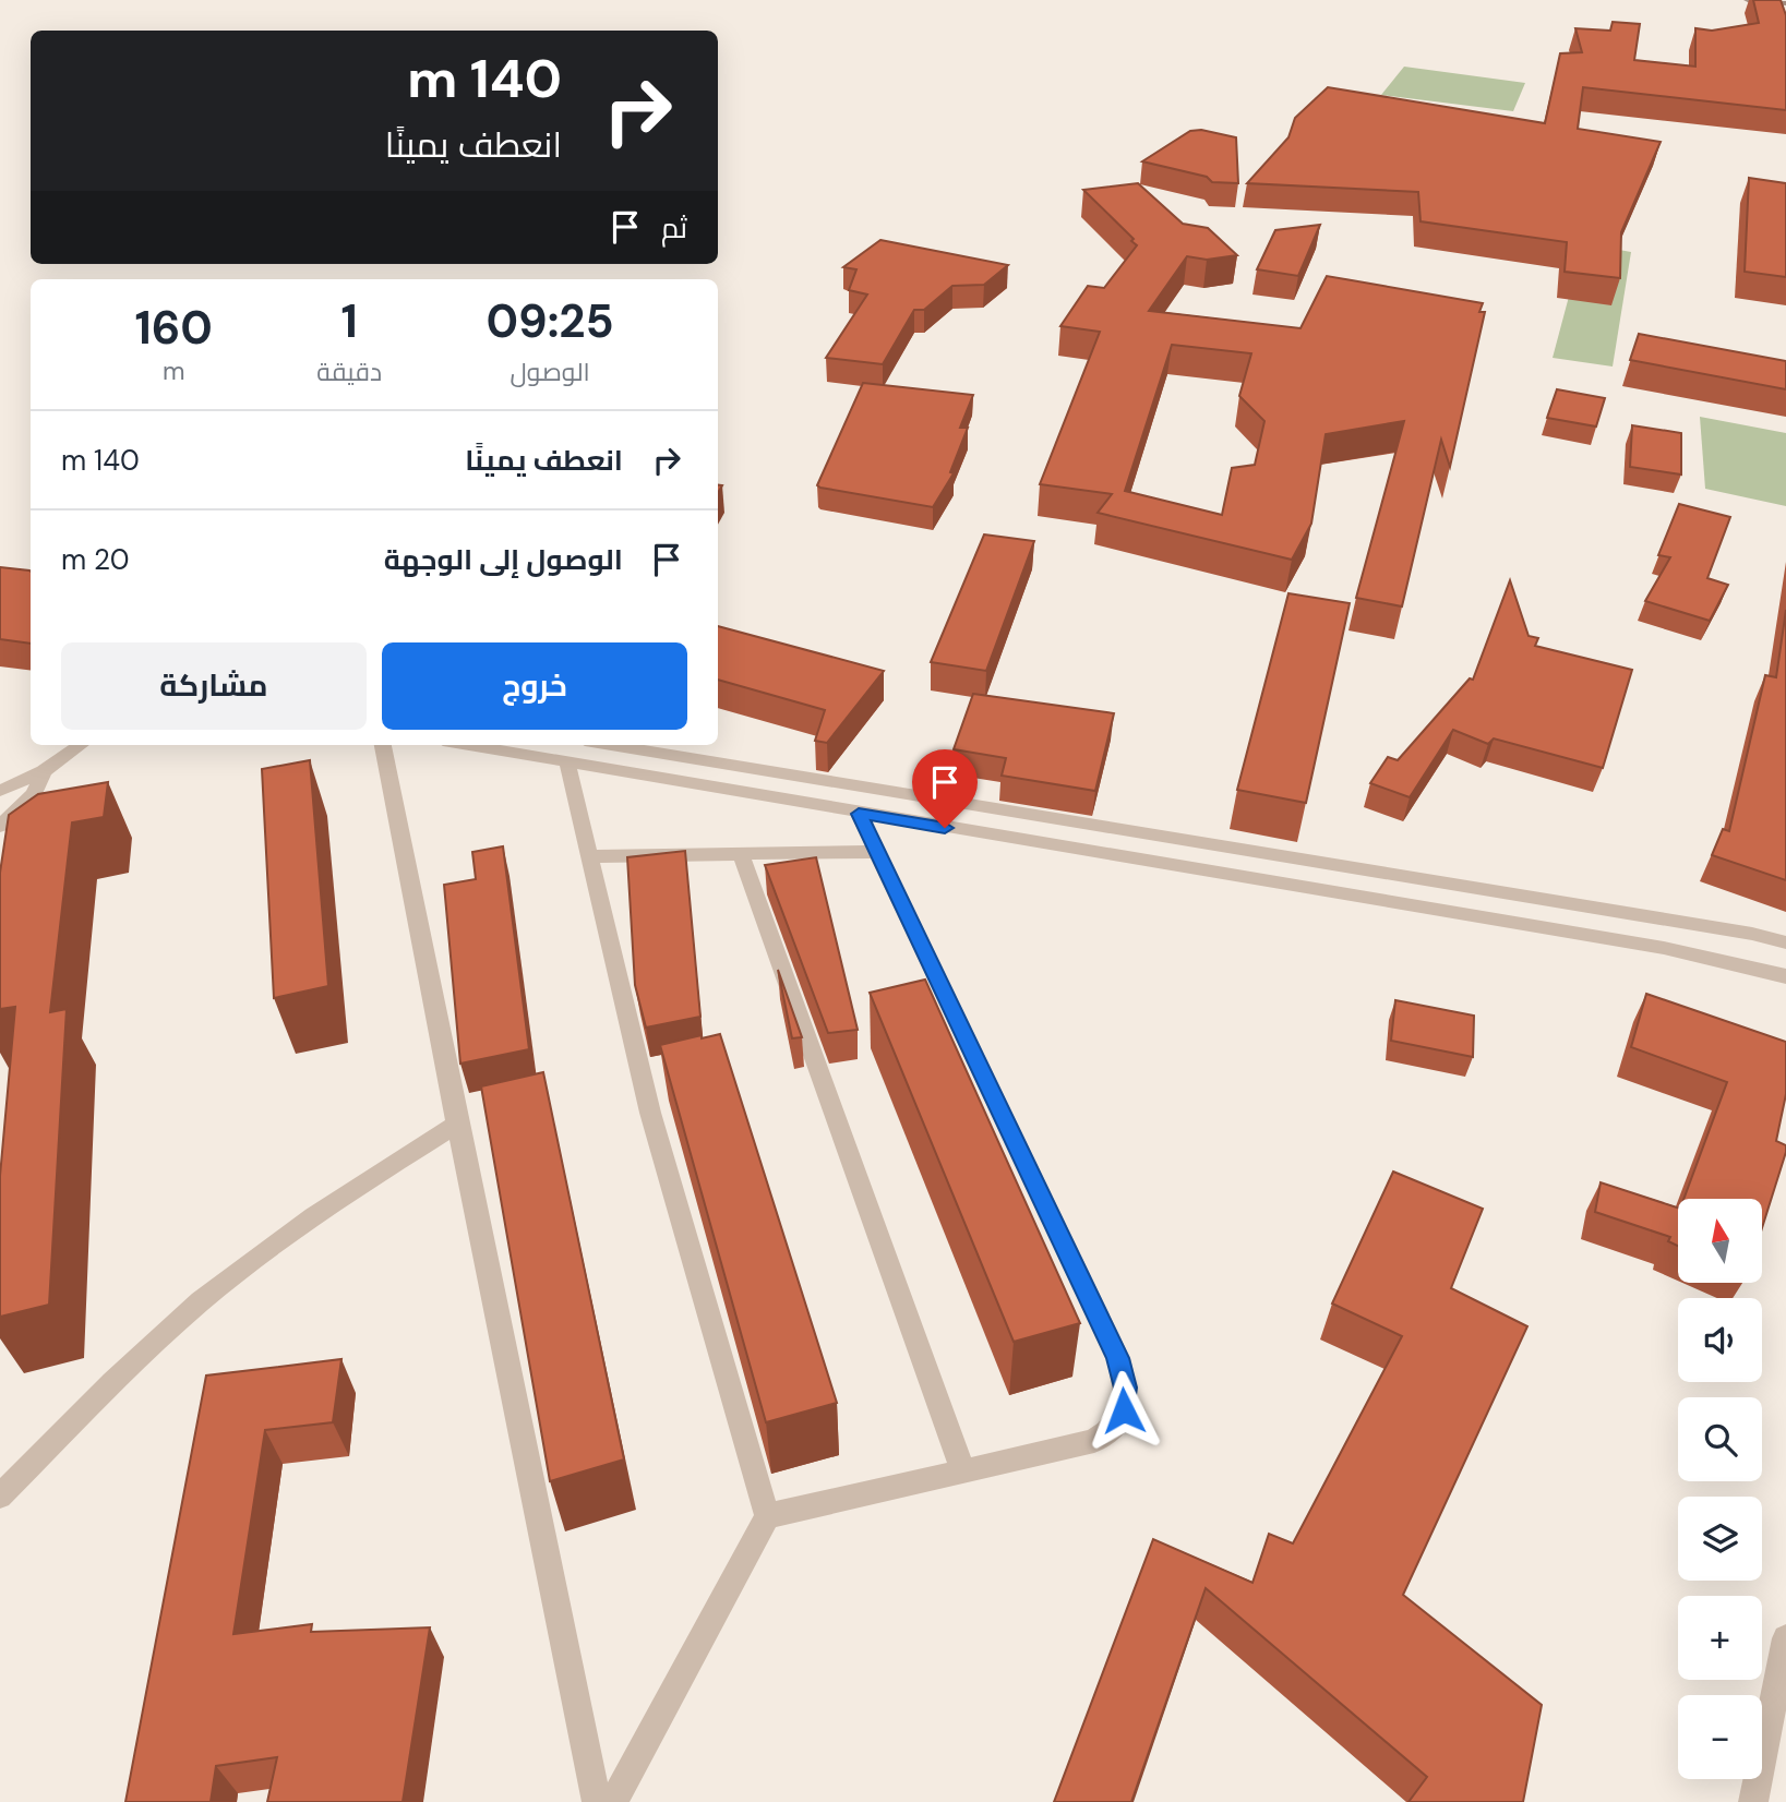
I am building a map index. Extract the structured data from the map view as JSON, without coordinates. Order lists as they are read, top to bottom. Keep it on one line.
{"north":"top","page":{"turn":["140 m","انعطف يمينًا"],"then":"ثم","eta":["09:25","الوصول","1","دقيقة","160","m"],"list":[{"name":"انعطف يمينًا","value":"140 m"},{"name":"الوصول إلى الوجهة","value":"20 m"}],"buttons":["خروج","مشاركة"],"map_buttons":["+","−"]}}
